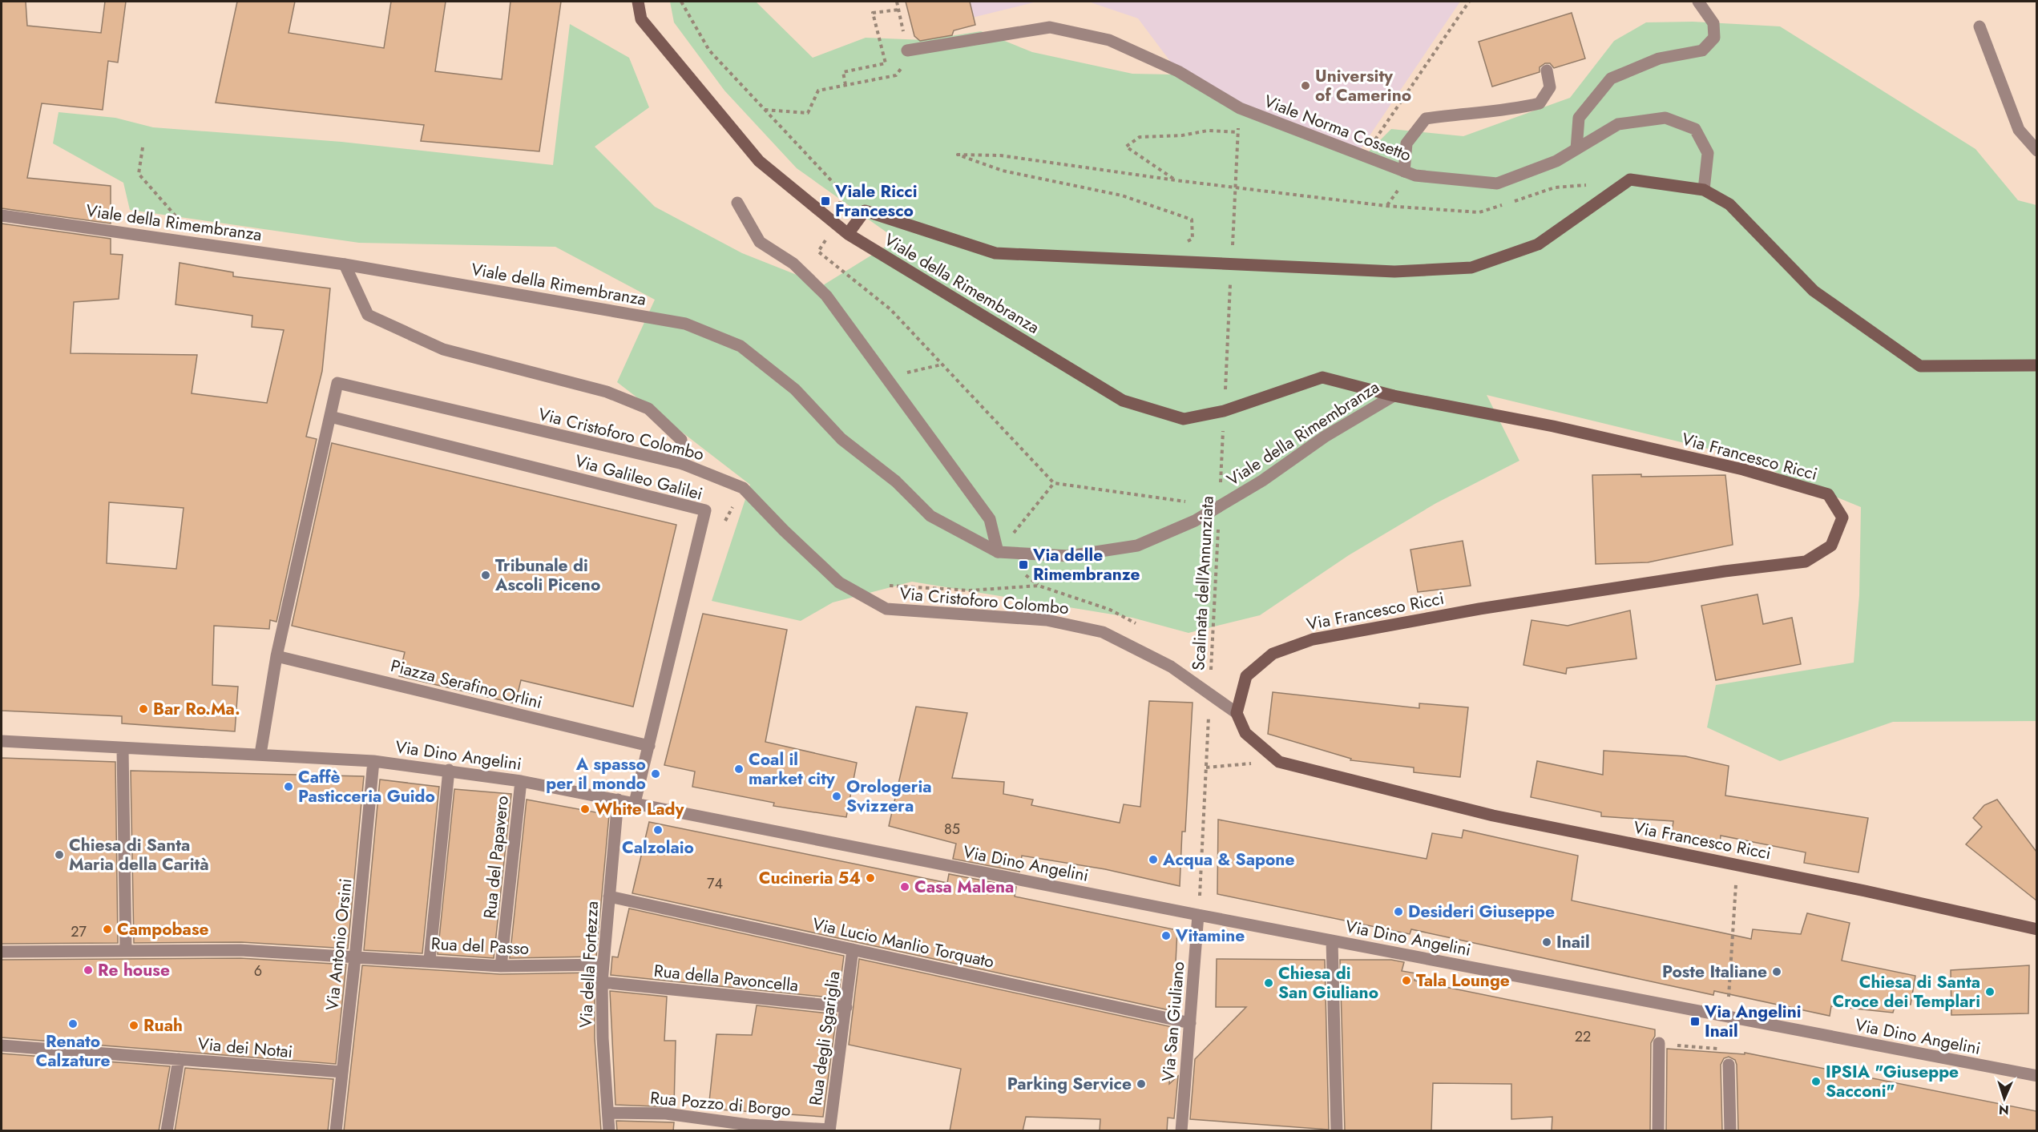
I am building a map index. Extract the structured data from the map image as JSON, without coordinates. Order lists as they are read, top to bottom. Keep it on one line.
{"streets":{"street":["Viale Norma Cossetto","Viale della Rimembranza","Via Cristoforo Colombo","Via Francesco Ricci","Via Galileo Galilei","Piazza Serafino Orlini","Via Dino Angelini","Rua del Papavero","Via Lucio Manlio Torquato","Via Antonio Orsini","Rua del Passo","Via della Fortezza","Rua della Pavoncella","Via San Giuliano","Rua degli Sgariglia","Via dei Notai","Rua Pozzo di Borgo"],"path":["Scalinata dell'Annunziata"]},"crossings":[["Viale Norma Cossetto","Viale della Rimembranza"],["Viale Norma Cossetto","Scalinata dell'Annunziata"],["Viale della Rimembranza","Via Francesco Ricci"],["Viale della Rimembranza","Scalinata dell'Annunziata"],["Via Cristoforo Colombo","Via Francesco Ricci"],["Via Cristoforo Colombo","Via Galileo Galilei"],["Via Cristoforo Colombo","Scalinata dell'Annunziata"],["Via Galileo Galilei","Piazza Serafino Orlini"],["Via Galileo Galilei","Via Dino Angelini"],["Scalinata dell'Annunziata","Via Dino Angelini"],["Scalinata dell'Annunziata","Via San Giuliano"],["Via Dino Angelini","Rua del Papavero"],["Via Dino Angelini","Via Antonio Orsini"],["Via Dino Angelini","Via della Fortezza"],["Via Dino Angelini","Via San Giuliano"],["Rua del Papavero","Rua del Passo"],["Via Lucio Manlio Torquato","Via della Fortezza"],["Via Lucio Manlio Torquato","Via San Giuliano"],["Via Lucio Manlio Torquato","Rua degli Sgariglia"],["Via Antonio Orsini","Rua del Passo"],["Via Antonio Orsini","Via dei Notai"],["Rua del Passo","Via della Fortezza"],["Via della Fortezza","Rua della Pavoncella"],["Via della Fortezza","Rua Pozzo di Borgo"],["Rua della Pavoncella","Rua degli Sgariglia"],["Rua degli Sgariglia","Rua Pozzo di Borgo"]],"places":{"other":["University of Camerino","Tribunale di Ascoli Piceno","Bar Ro.Ma.","Coal il market city","A spasso per il mondo","Caffè Pasticceria Guido","Orologeria Svizzera","White Lady","Calzolaio","Chiesa di Santa Maria della Carità","Acqua & Sapone","Cucineria 54","Casa Malena","Desideri Giuseppe","Campobase","Vitamine","Inail","Re house","Poste Italiane","Tala Lounge","Chiesa di San Giuliano","Chiesa di Santa Croce dei Templari","Renato Calzature","Ruah","IPSIA \"Giuseppe Sacconi\"","Parking Service"],"transit":["Viale Ricci Francesco","Via delle Rimembranze","Via Angelini Inail"]},"house_numbers":["85","74","27","6","22"],"north":"bottom"}
